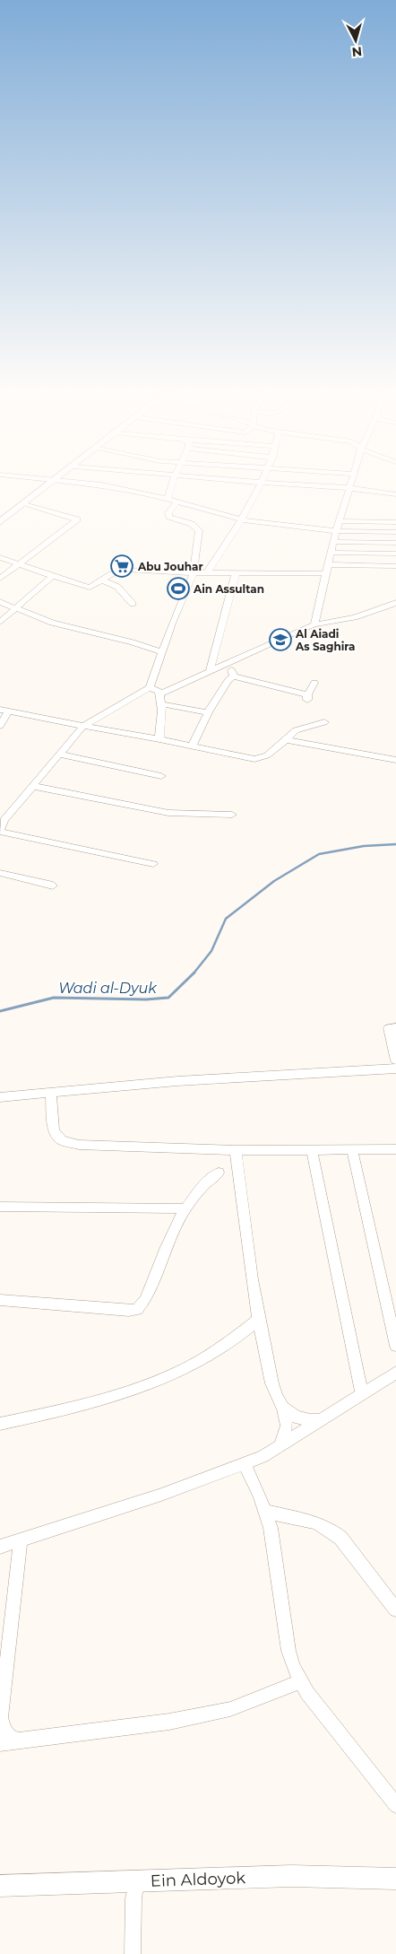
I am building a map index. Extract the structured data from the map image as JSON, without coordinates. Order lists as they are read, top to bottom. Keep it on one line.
{"streets":{"street":["Ein Aldoyok"]},"water":["Wadi al-Dyuk"],"places":{"supermarket":["Abu Jouhar"],"sports":["Ain Assultan"],"school or university":["Al Aiadi As Saghira"]},"north":"bottom"}
